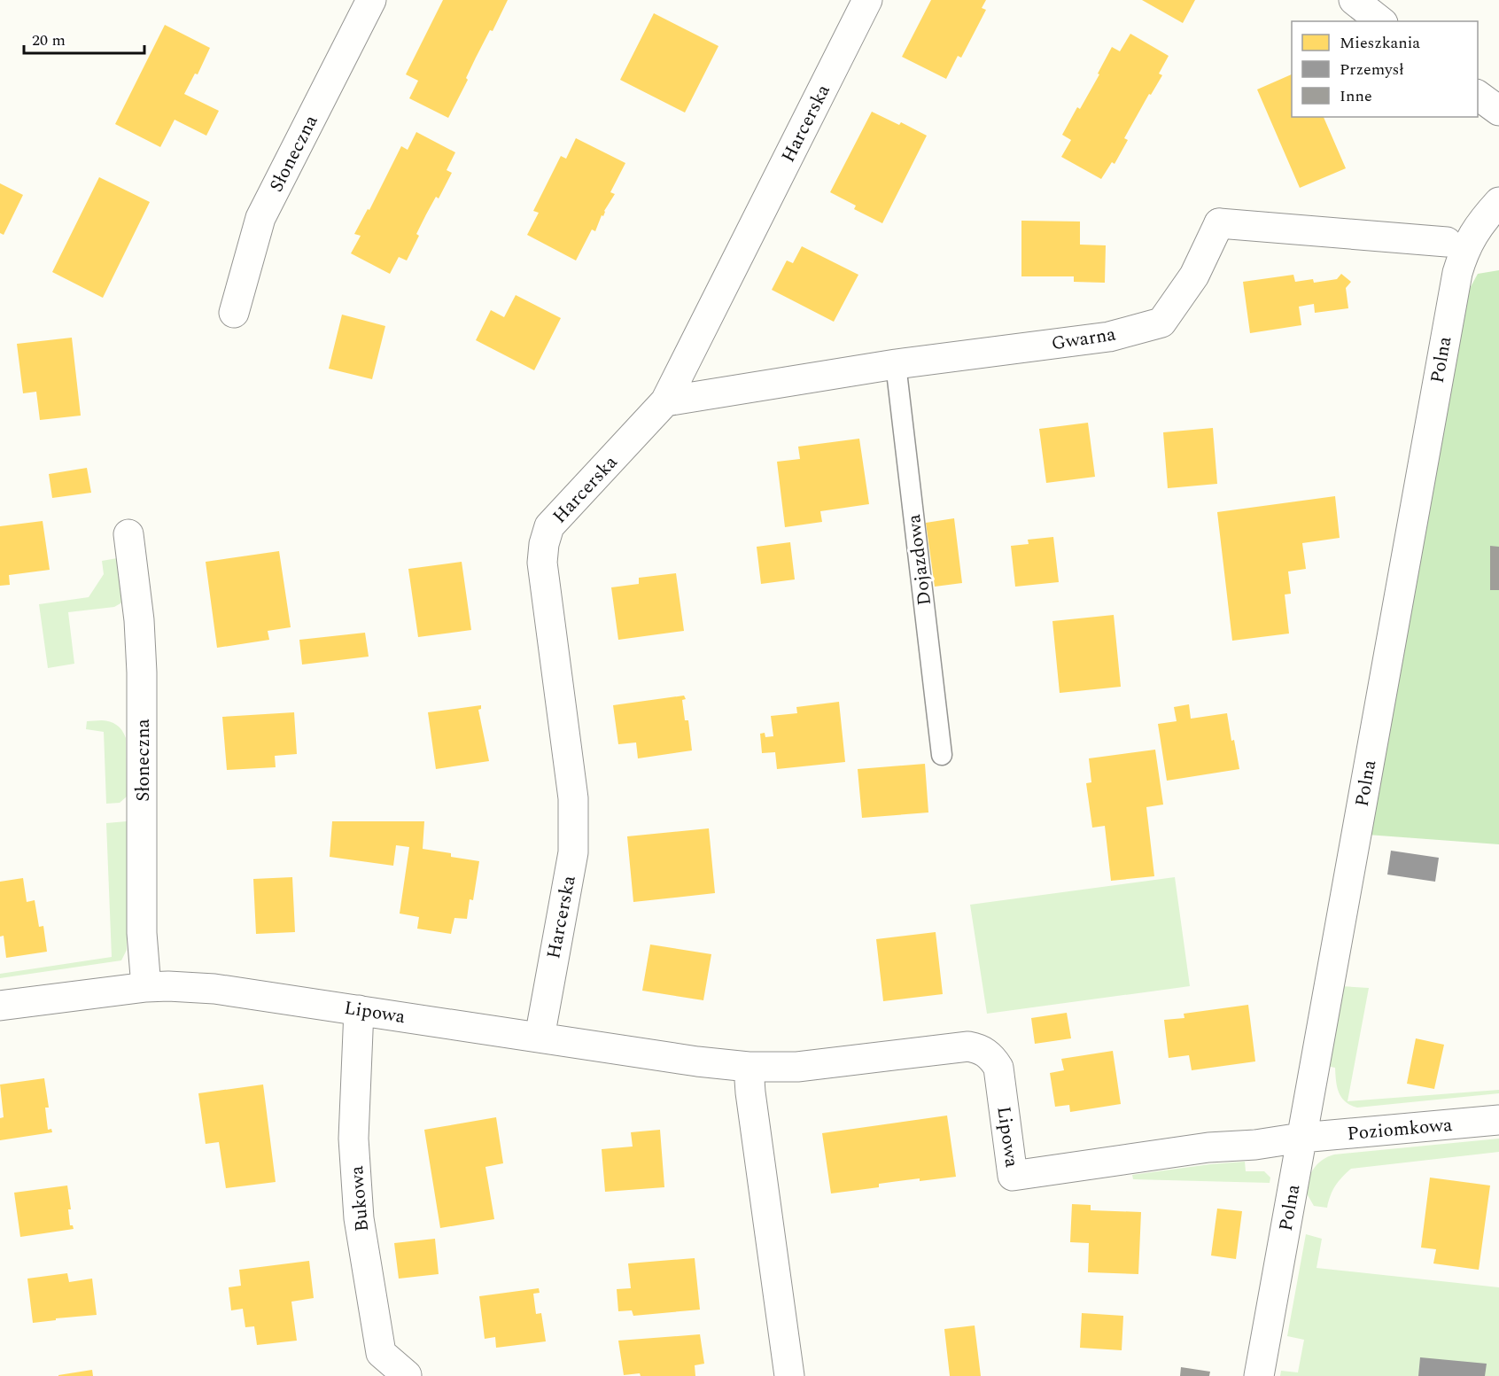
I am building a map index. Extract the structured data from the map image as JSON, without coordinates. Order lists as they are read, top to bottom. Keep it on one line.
{"streets":{"street":["Harcerska","Słoneczna","Gwarna","Polna","Lipowa","Poziomkowa","Bukowa"],"lane":["Dojazdowa"]},"crossings":[["Harcerska","Gwarna"],["Harcerska","Lipowa"],["Słoneczna","Lipowa"],["Gwarna","Dojazdowa"],["Polna","Lipowa"],["Polna","Poziomkowa"],["Lipowa","Poziomkowa"],["Lipowa","Bukowa"]],"legend":["Mieszkania","Przemysł","Inne"],"scale_bar":"20 m"}
